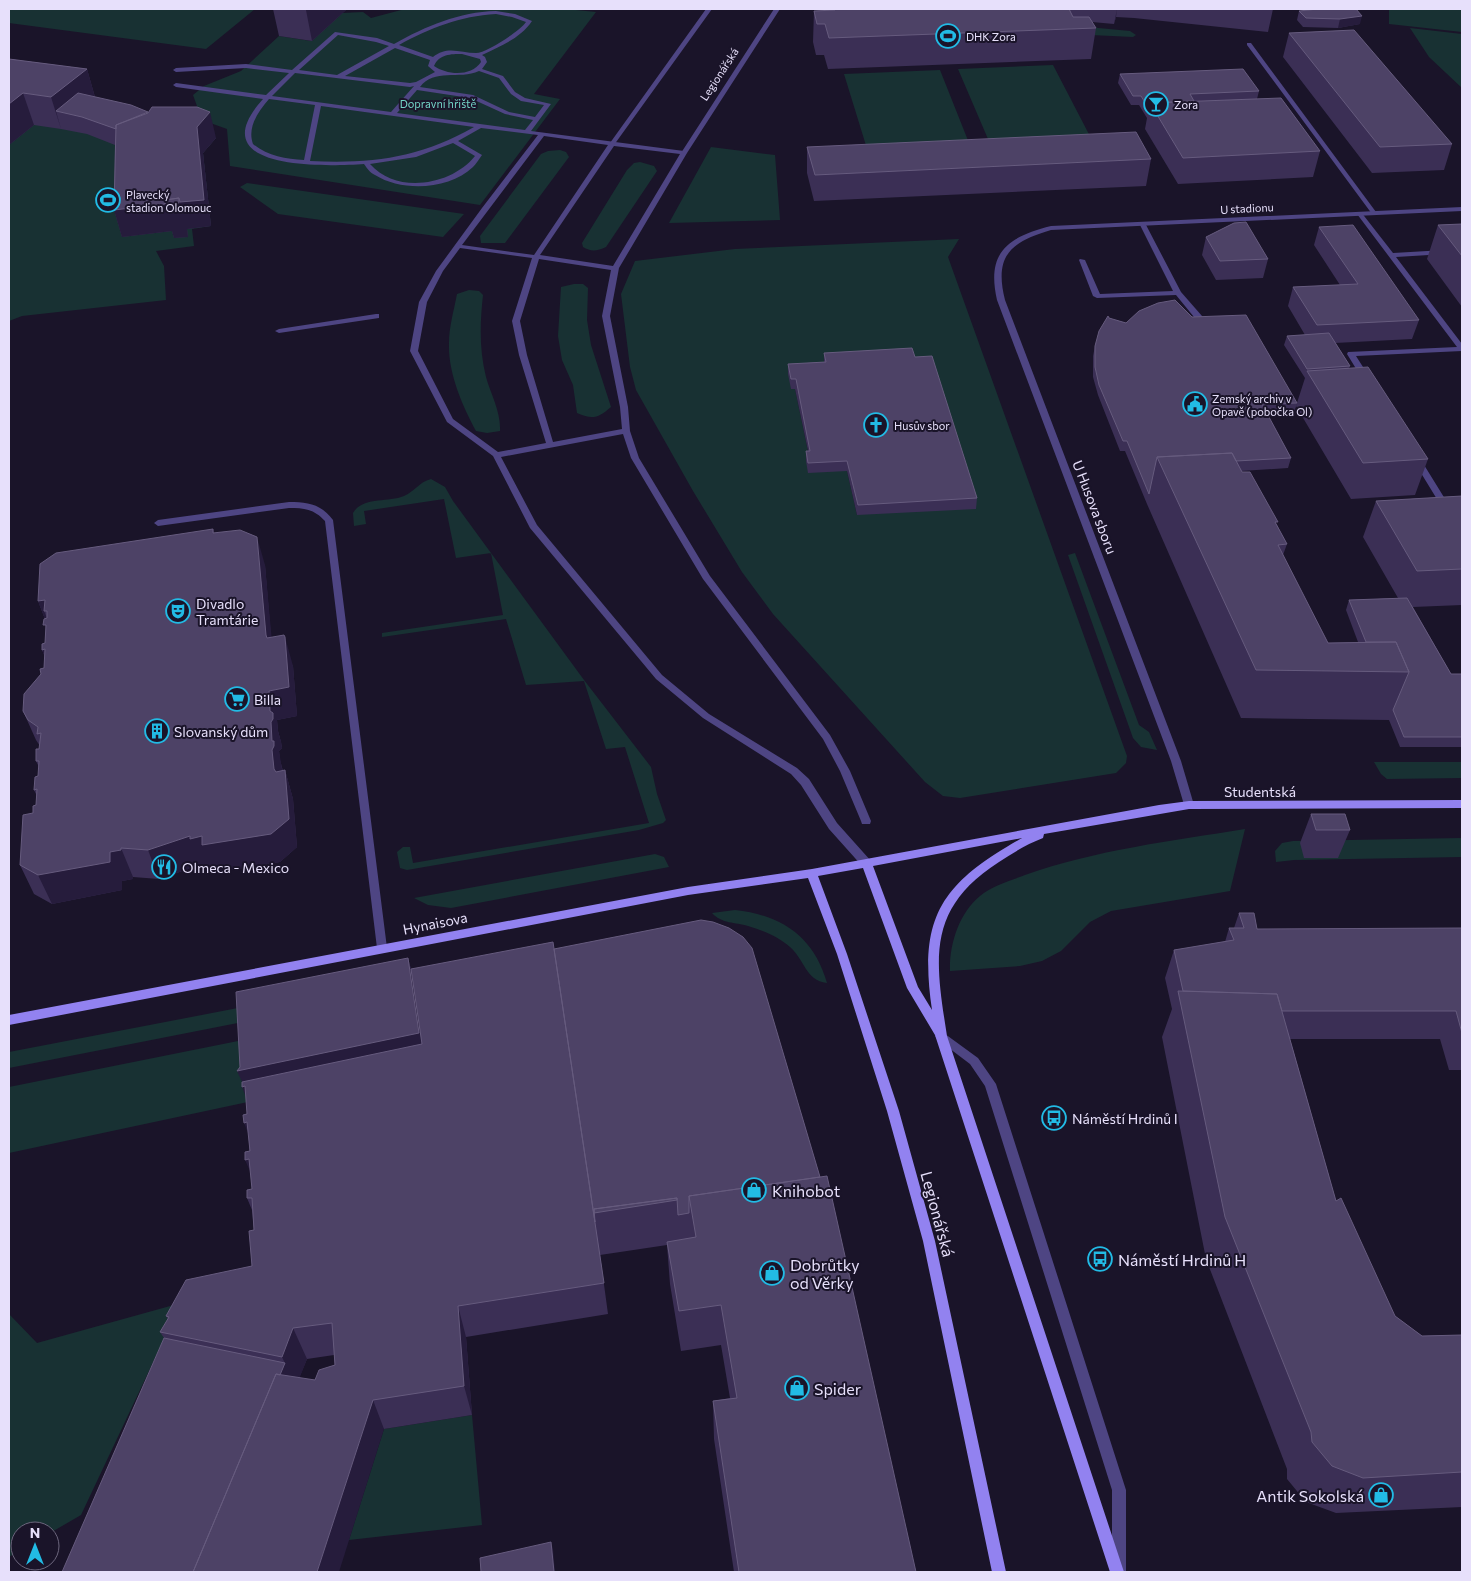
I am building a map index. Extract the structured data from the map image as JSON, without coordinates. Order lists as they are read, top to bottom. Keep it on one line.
{"streets":{"street":["Legionářská","U stadionu","U Husova sboru","Studentská","Hynaisova"]},"crossings":[["Legionářská","Hynaisova"],["U stadionu","U Husova sboru"],["U Husova sboru","Studentská"],["Studentská","Hynaisova"]],"parks":["Dopravní hřiště"],"places":{"sports":["DHK Zora","Plavecký stadion Olomouc"],"bar":["Zora"],"public building":["Zemský archiv v Opavě (pobočka Ol)"],"church":["Husův sbor"],"theatre":["Divadlo Tramtárie"],"supermarket":["Billa"],"building":["Slovanský dům"],"restaurant":["Olmeca - Mexico"],"bus stop":["Náměstí Hrdinů I","Náměstí Hrdinů H"],"shop":["Knihobot","Dobrůtky od Věrky","Spider","Antik Sokolská"]},"north":"top"}
